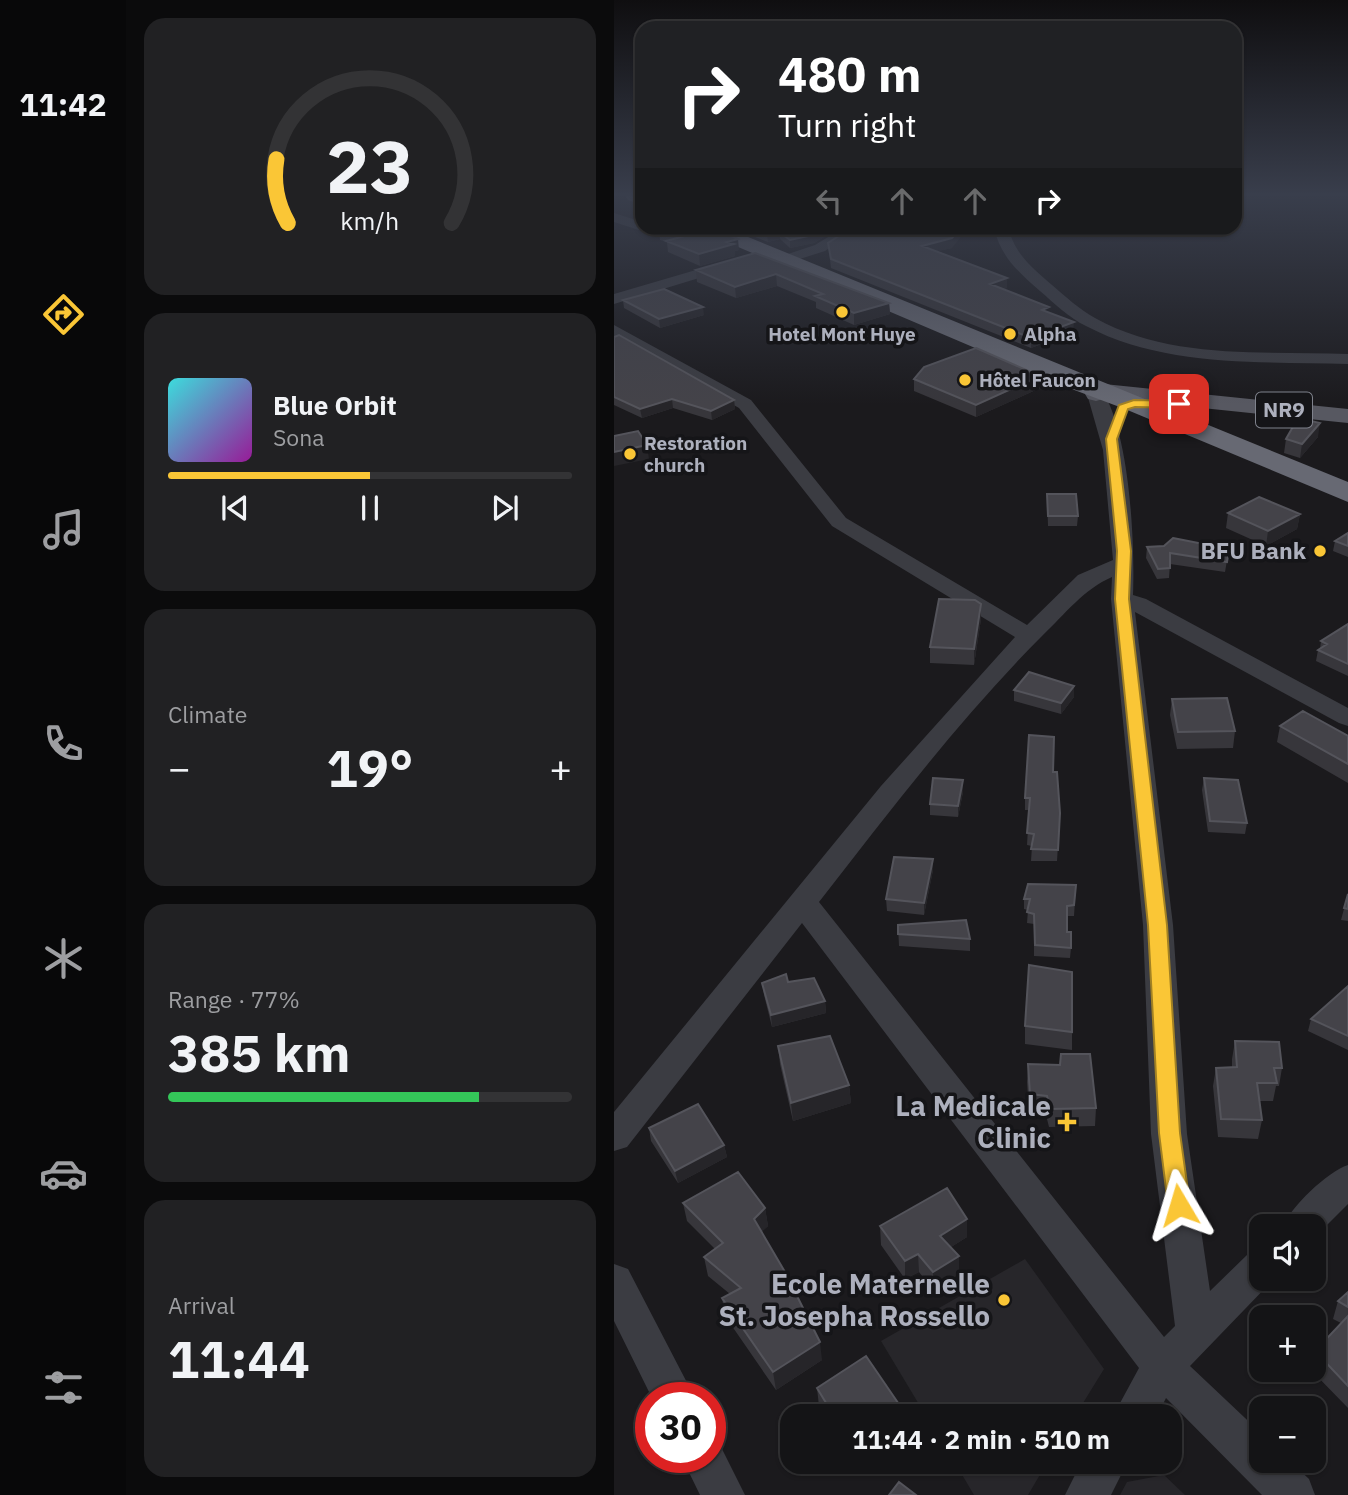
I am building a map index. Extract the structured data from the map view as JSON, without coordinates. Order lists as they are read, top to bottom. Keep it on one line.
{"streets":{"main road":["NR9"]},"places":{"other":["Hotel Mont Huye","Alpha","Hôtel Faucon","Restoration church","BFU Bank","Ecole Maternelle St. Josepha Rossello"],"health":["La Medicale Clinic"]},"page":{"tabs":"11:42","turn":["480 m","Turn right"],"song":["Blue Orbit","Sona"],"tile":["Climate",["Range · 77%","385 km"],["Arrival","11:44"]],"heat":["−","19°","+"],"map_buttons":["+","−"],"limit":"30","trip":"11:44 · 2 min · 510 m","gauge":["23","km/h"]}}
